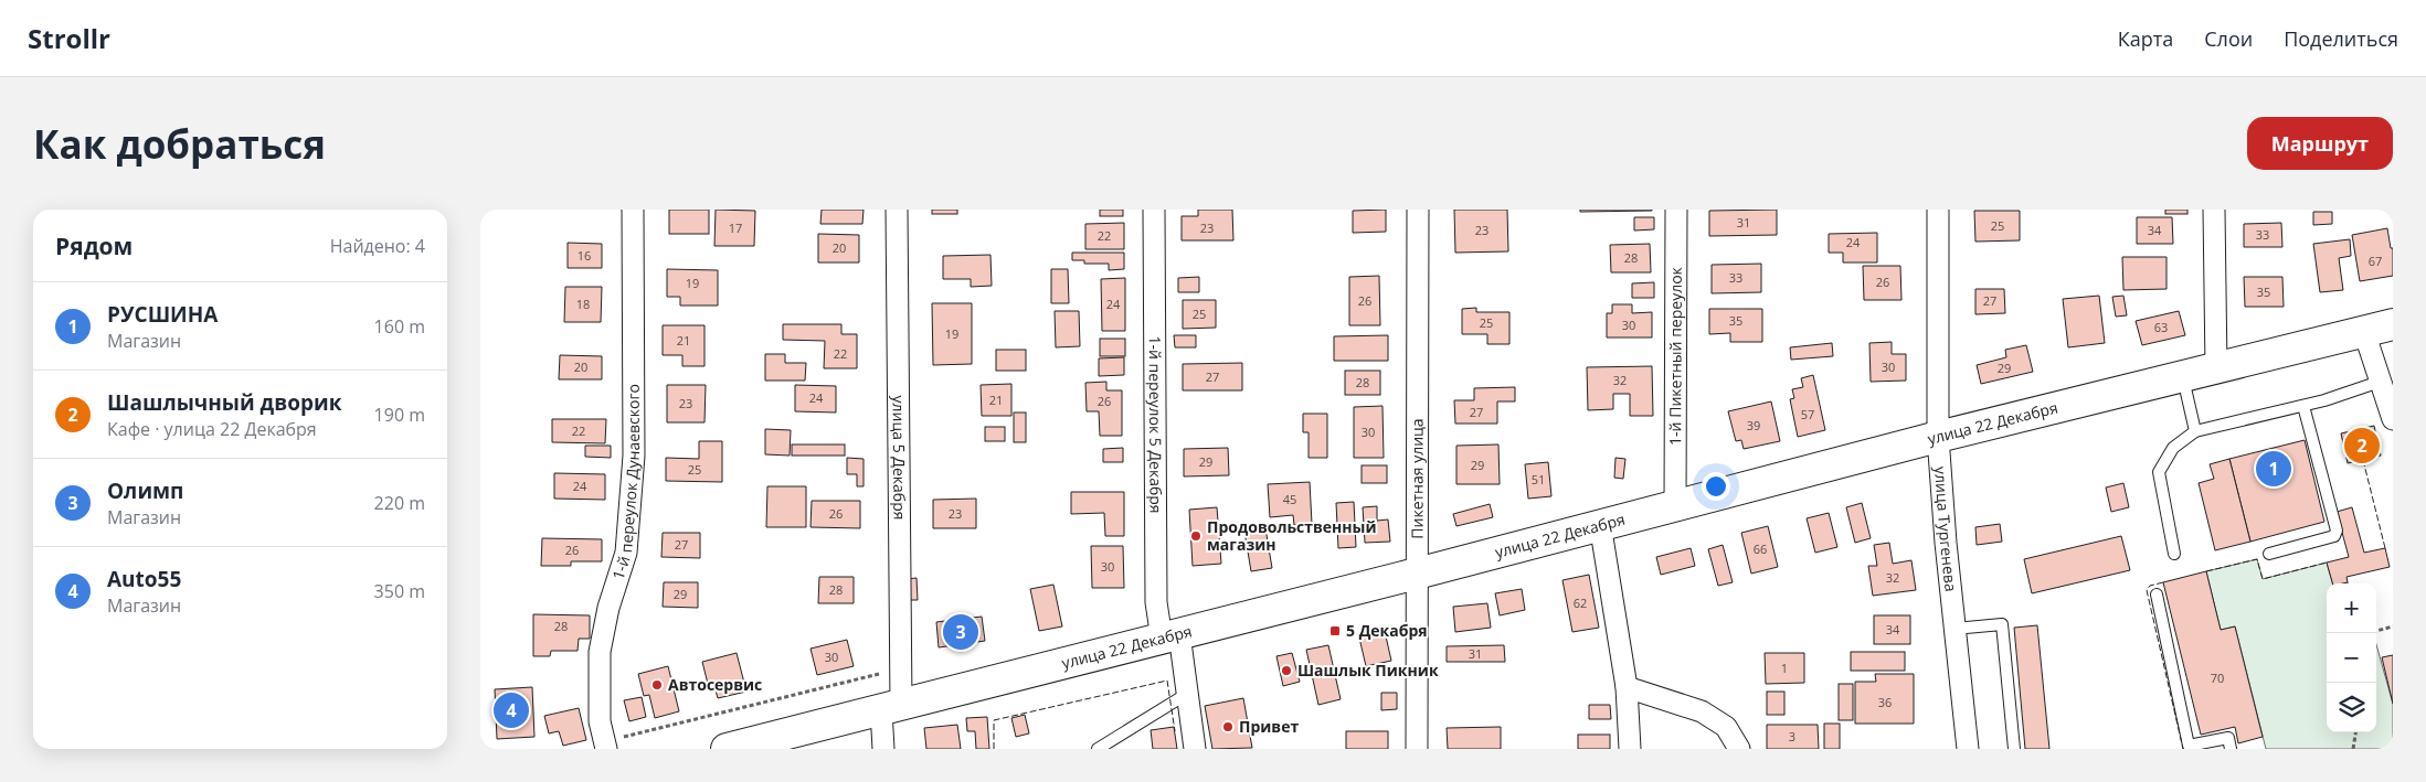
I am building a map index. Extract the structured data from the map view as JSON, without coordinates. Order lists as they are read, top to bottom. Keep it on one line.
{"streets":{"main road":["улица 22 Декабря"],"street":["1-й Пикетный переулок","1-й переулок 5 Декабря","улица 5 Декабря","Пикетная улица","1-й переулок Дунаевского","улица Тургенева"]},"crossings":[["1-й Пикетный переулок","улица 22 Декабря"],["улица 22 Декабря","1-й переулок 5 Декабря"],["улица 22 Декабря","улица 5 Декабря"],["улица 22 Декабря","Пикетная улица"],["улица 22 Декабря","улица Тургенева"]],"places":{"other":["Продовольственный магазин","Шашлык Пикник","Автосервис","Привет"],"transit":["5 Декабря"]},"house_numbers":["31","25","17","23","23","34","33","22","24","20","16","28","67","33","26","19","35","26","27","18","24","25","35","25","30","63","19","21","22","20","30","29","27","32","28","24","21","26","23","27","57","39","22","30","29","29","25","51","24","45","26","23","27","66","26","30","32","28","29","62","28","34","31","30","1","70","36","3"],"page":{"header":"Strollr","nav":["Карта","Слои","Поделиться"],"buttons":"Маршрут","title":"Как добраться","heading":["Рядом","Найдено: 4"],"list":[{"mark":"1","name":"РУСШИНА","note":"Магазин","value":"160 m"},{"mark":"2","name":"Шашлычный дворик","note":"Кафе · улица 22 Декабря","value":"190 m"},{"mark":"3","name":"Олимп","note":"Магазин","value":"220 m"},{"mark":"4","name":"Auto55","note":"Магазин","value":"350 m"}],"pins":["2","1","3","4"],"map_buttons":["+","−"]}}
